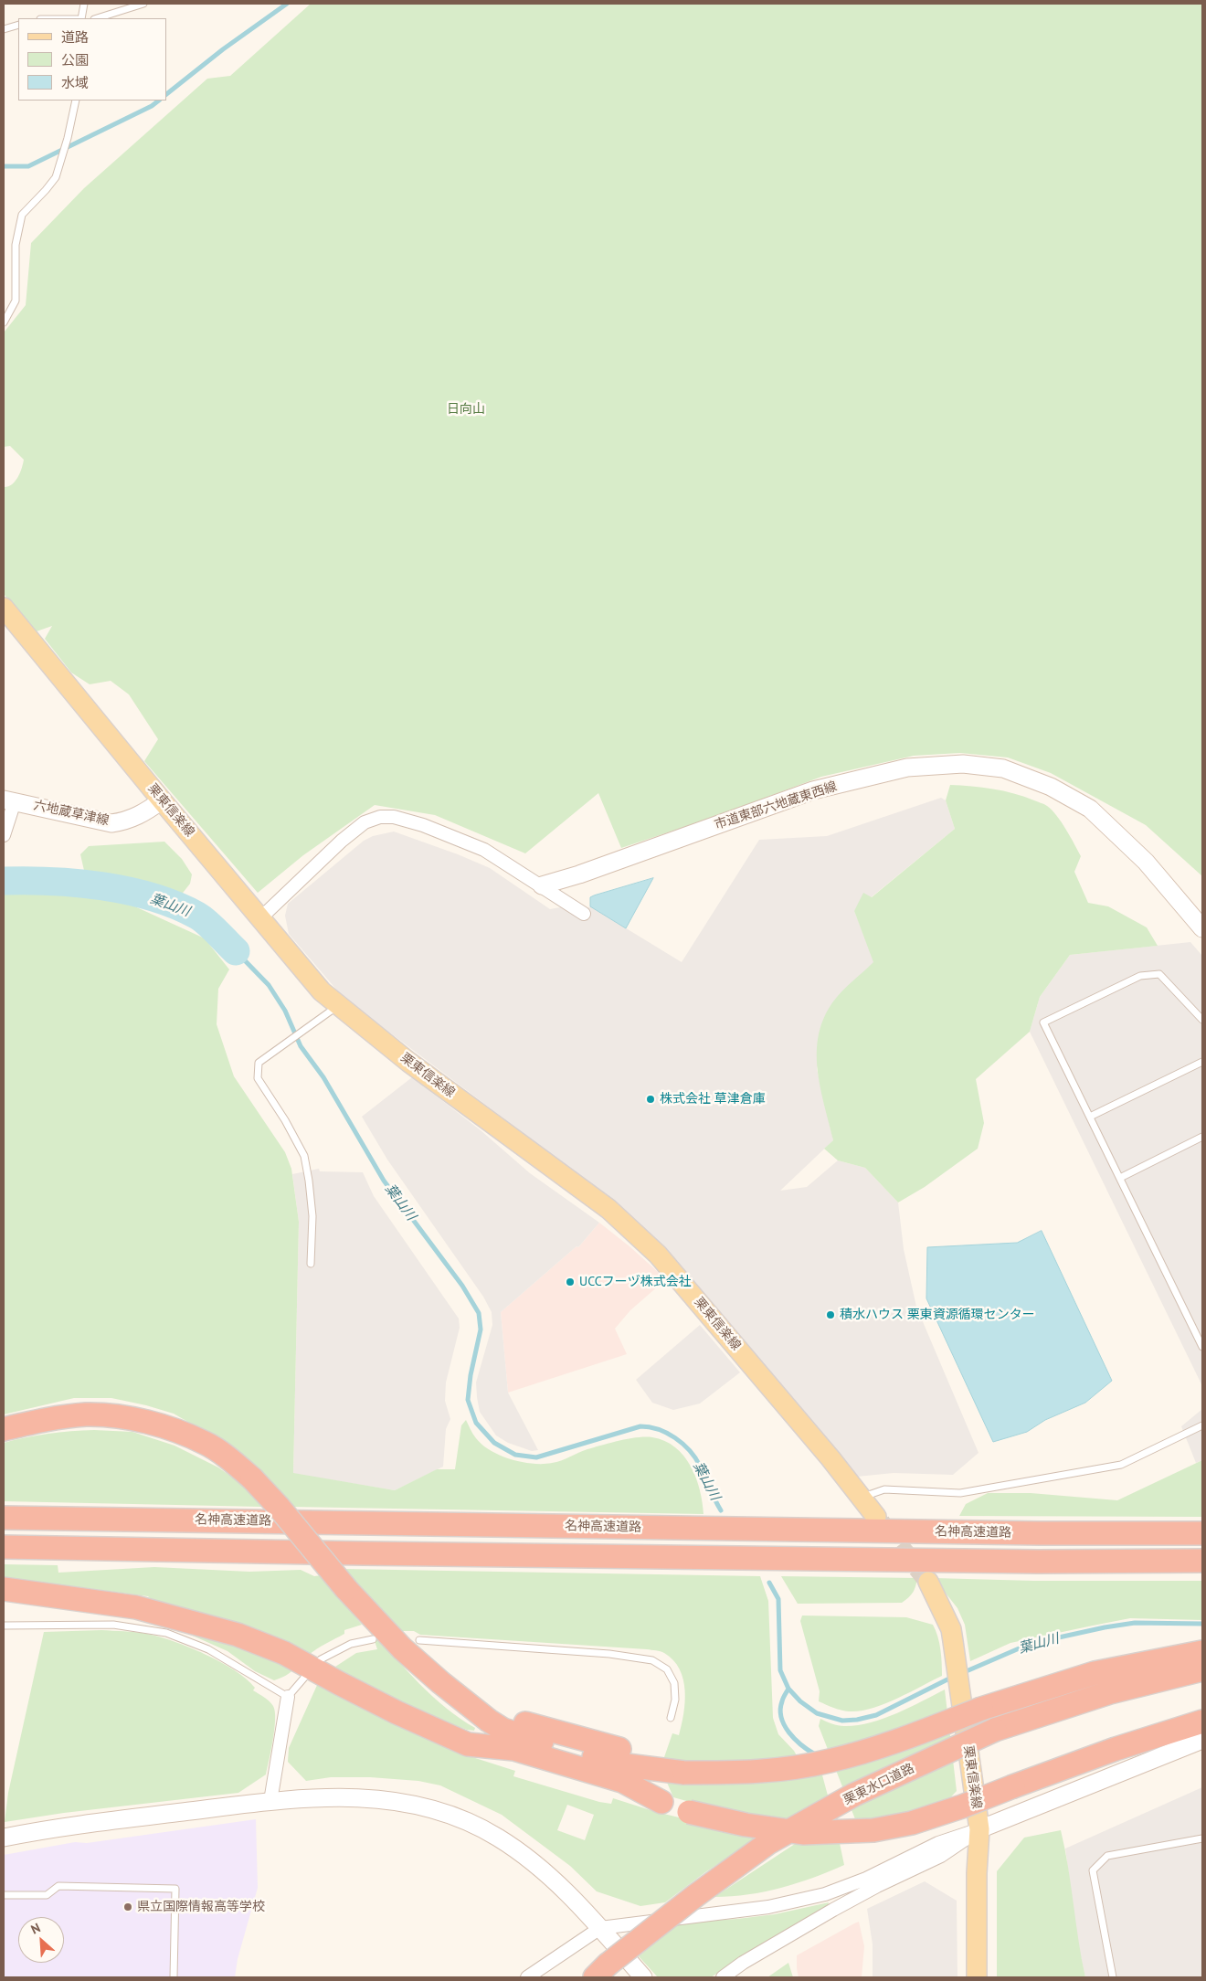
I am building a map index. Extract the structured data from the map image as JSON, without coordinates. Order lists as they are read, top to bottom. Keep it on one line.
{"streets":{"highway":["名神高速道路","栗東水口道路"],"main road":["栗東信楽線"],"street":["市道東部六地蔵東西線","六地蔵草津線"]},"crossings":[["栗東信楽線","六地蔵草津線"]],"water":["葉山川"],"parks":["日向山"],"places":["株式会社 草津倉庫","UCCフーヅ株式会社","積水ハウス 栗東資源循環センター","県立国際情報高等学校"],"legend":["道路","公園","水域"],"north":"top left"}
